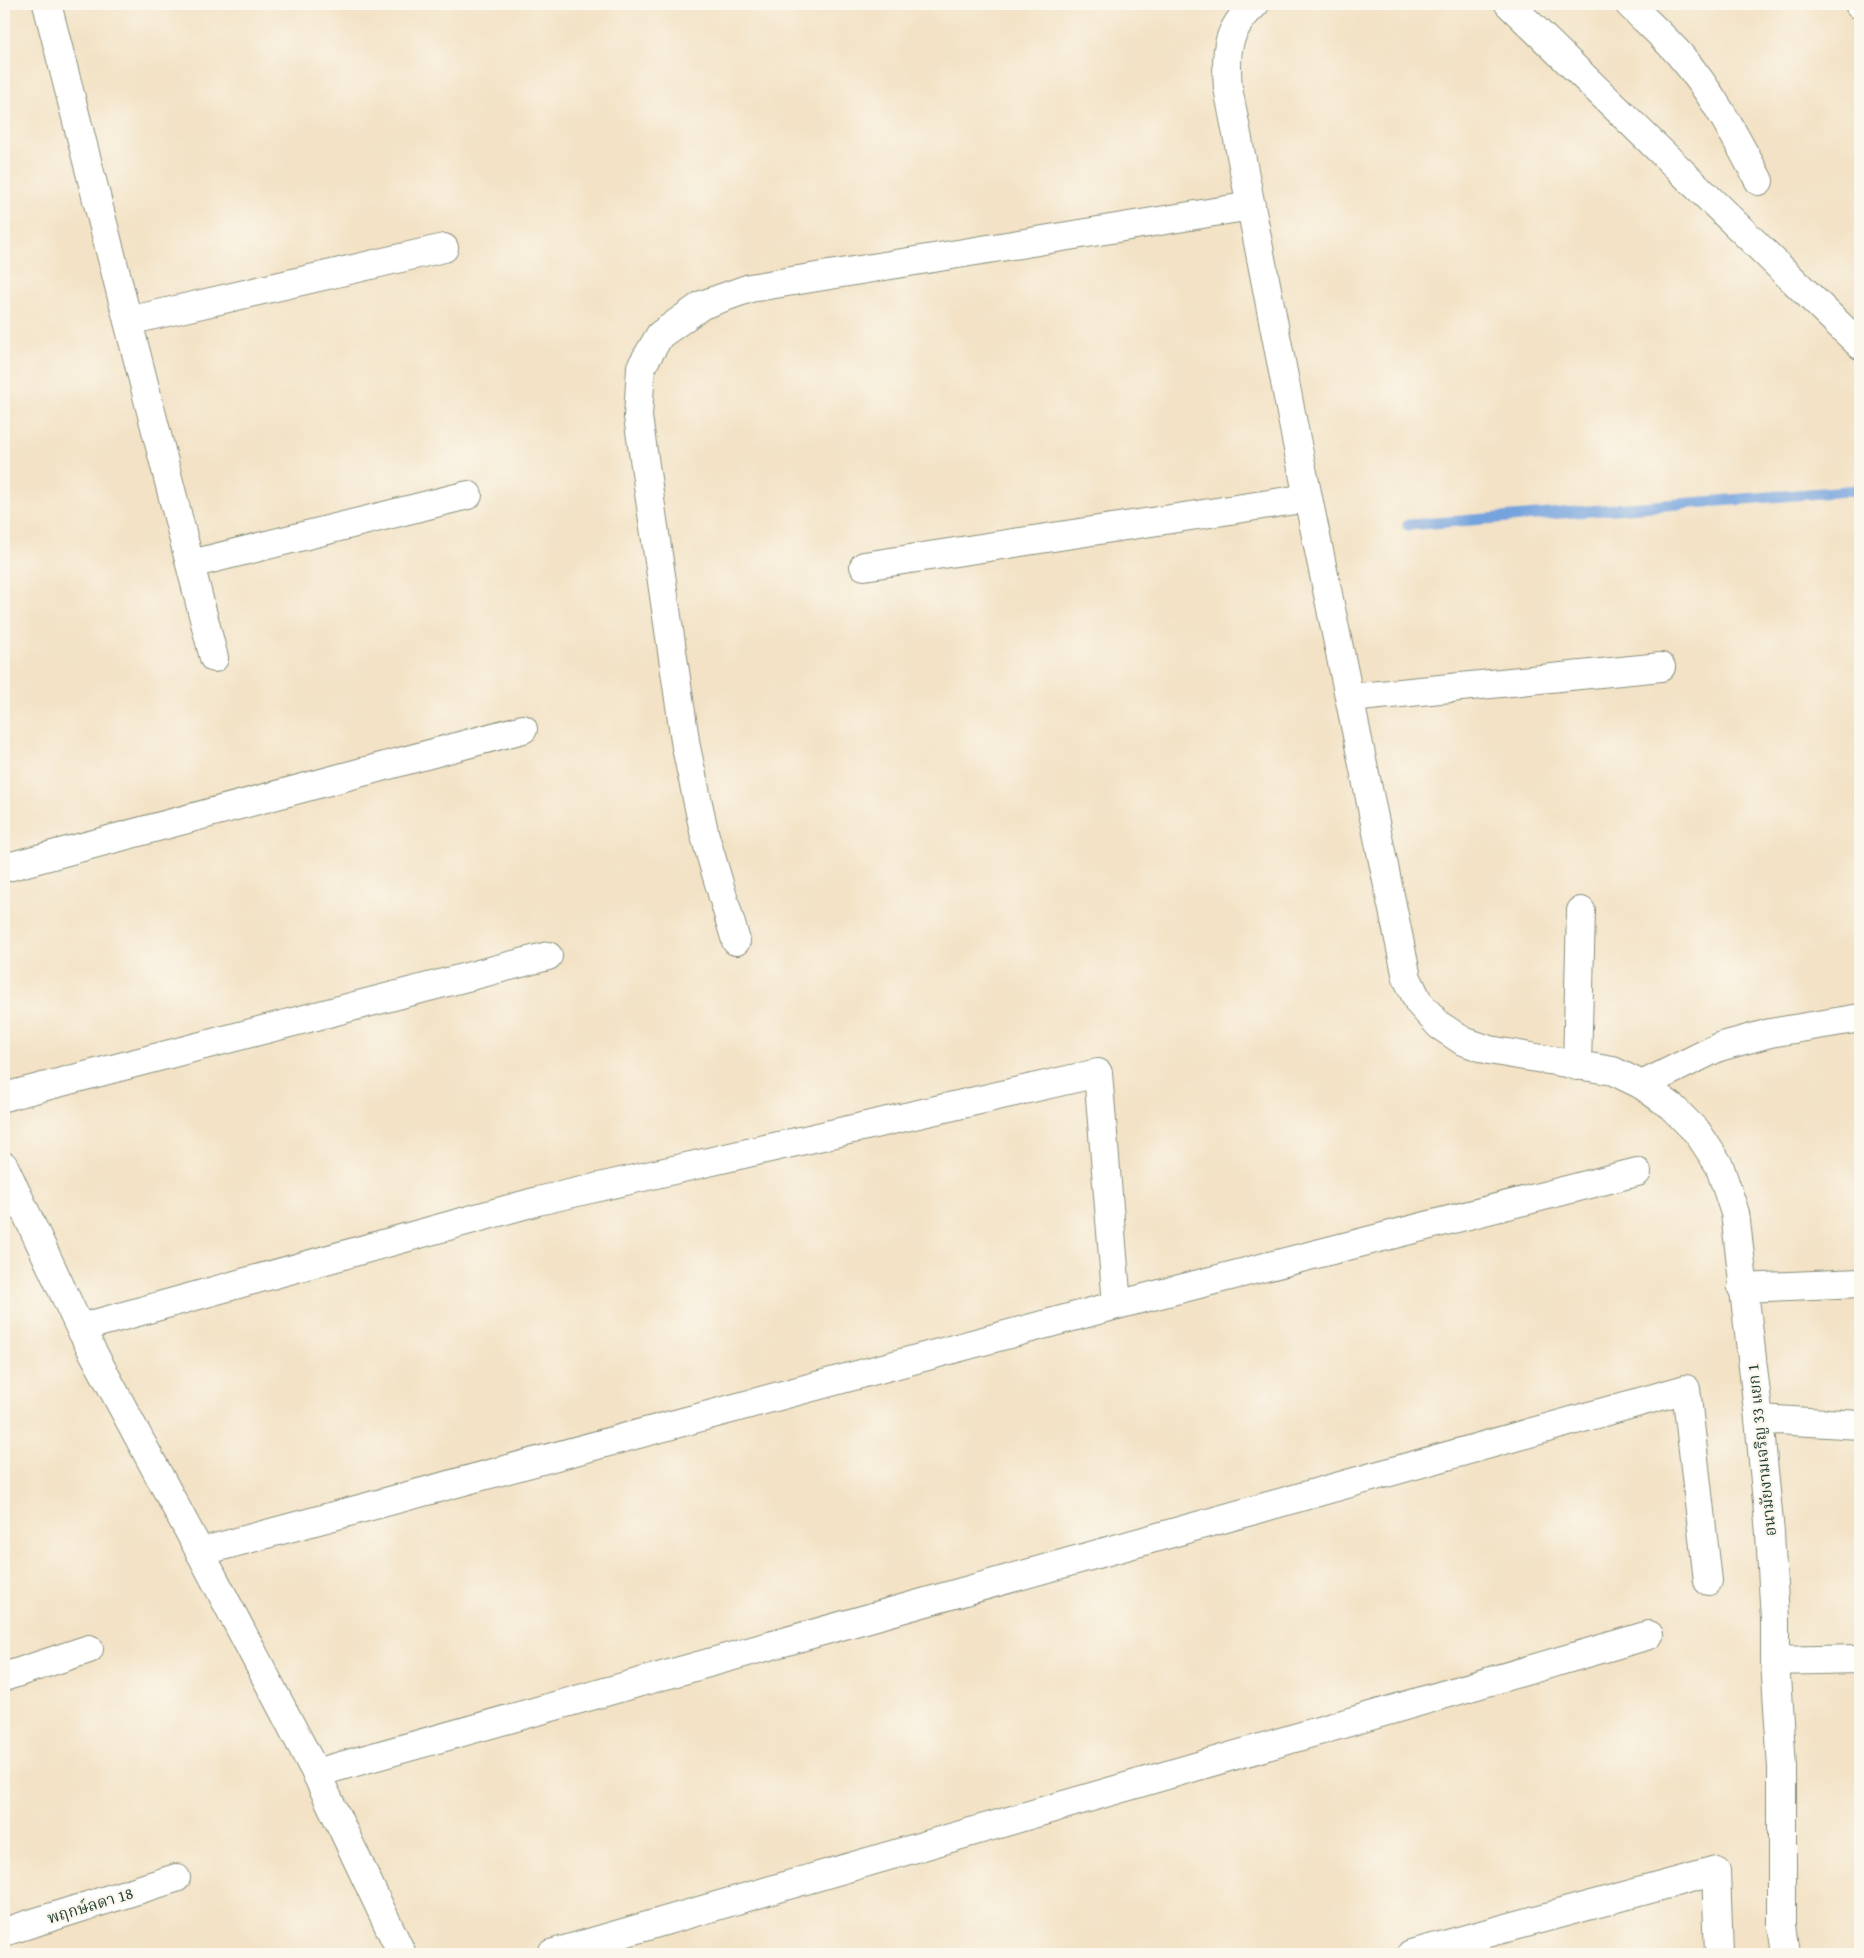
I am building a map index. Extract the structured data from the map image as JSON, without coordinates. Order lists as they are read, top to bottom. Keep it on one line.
{"streets":{"street":["อนามัยงามเจริญ 33 แยก 1","พฤกษ์ลดา 18"]}}
